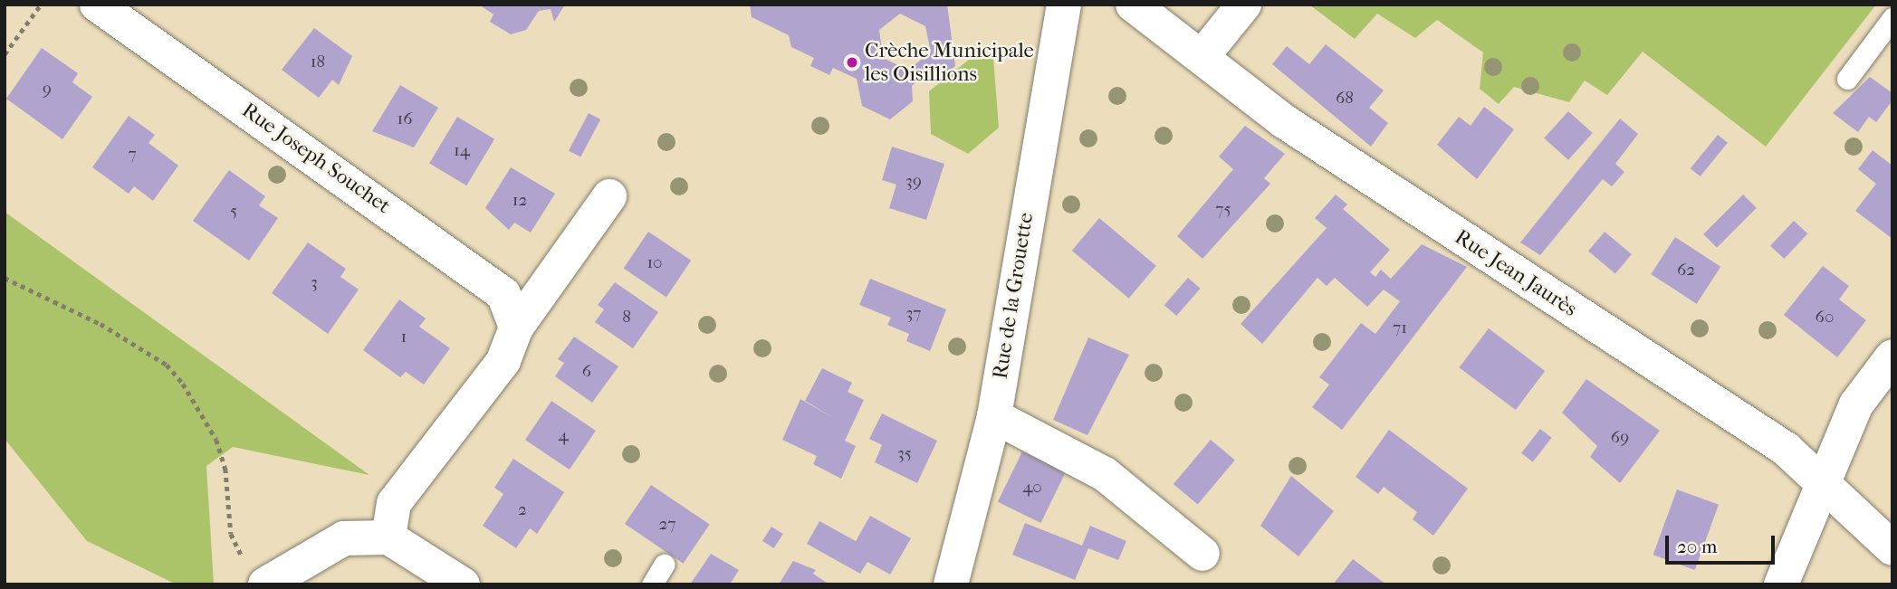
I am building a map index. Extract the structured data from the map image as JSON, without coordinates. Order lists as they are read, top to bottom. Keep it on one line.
{"streets":{"street":["Rue Joseph Souchet","Rue Jean Jaurès","Rue de la Grouette"]},"places":["Crèche Municipale les Oisillions"],"house_numbers":["18","9","68","16","14","7","39","12","75","5","10","62","3","37","8","60","71","1","6","4","69","35","40","2","27"],"scale_bar":"20 m"}
